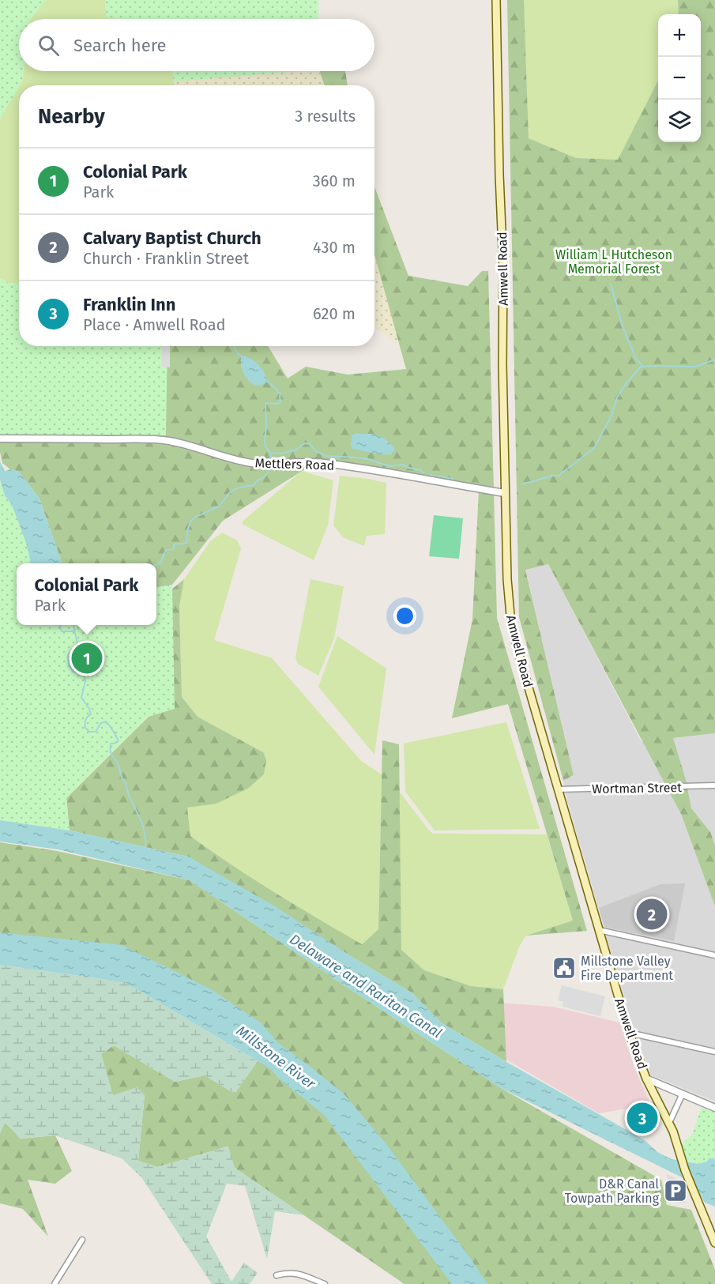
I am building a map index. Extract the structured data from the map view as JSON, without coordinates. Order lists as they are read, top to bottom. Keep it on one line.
{"streets":{"main road":["Amwell Road"],"street":["Mettlers Road","Wortman Street"]},"crossings":[["Amwell Road","Mettlers Road"],["Amwell Road","Wortman Street"]],"water":["Delaware and Raritan Canal","Millstone River"],"parks":["William L Hutcheson Memorial Forest"],"places":{"public building":["Millstone Valley Fire Department"],"parking":["D&R Canal Towpath Parking"]},"page":{"map_buttons":["+","−"],"search":"Search here","heading":["Nearby","3 results"],"list":[{"mark":"1","name":"Colonial Park","note":"Park","value":"360 m"},{"mark":"2","name":"Calvary Baptist Church","note":"Church · Franklin Street","value":"430 m"},{"mark":"3","name":"Franklin Inn","note":"Place · Amwell Road","value":"620 m"}],"popup":["Colonial Park","Park"],"pins":["1","2","3"]}}
